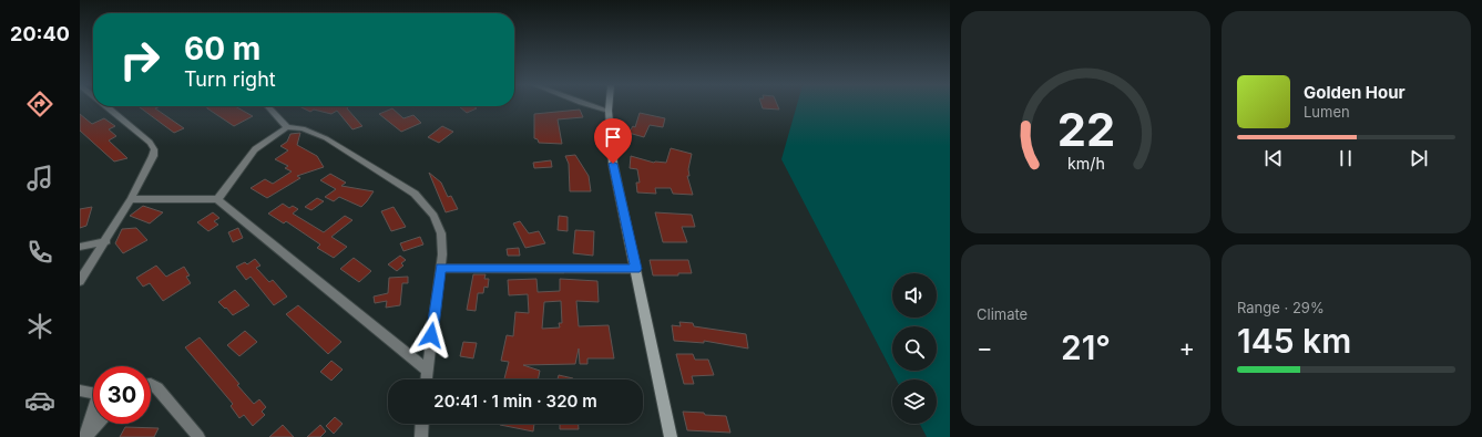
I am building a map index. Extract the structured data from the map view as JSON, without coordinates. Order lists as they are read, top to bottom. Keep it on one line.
{"page":{"tabs":"20:40","turn":["60 m","Turn right"],"song":["Golden Hour","Lumen"],"tile":["Climate",["Range · 29%","145 km"]],"heat":["−","21°","+"],"limit":"30","trip":"20:41 · 1 min · 320 m","gauge":["22","km/h"]}}
